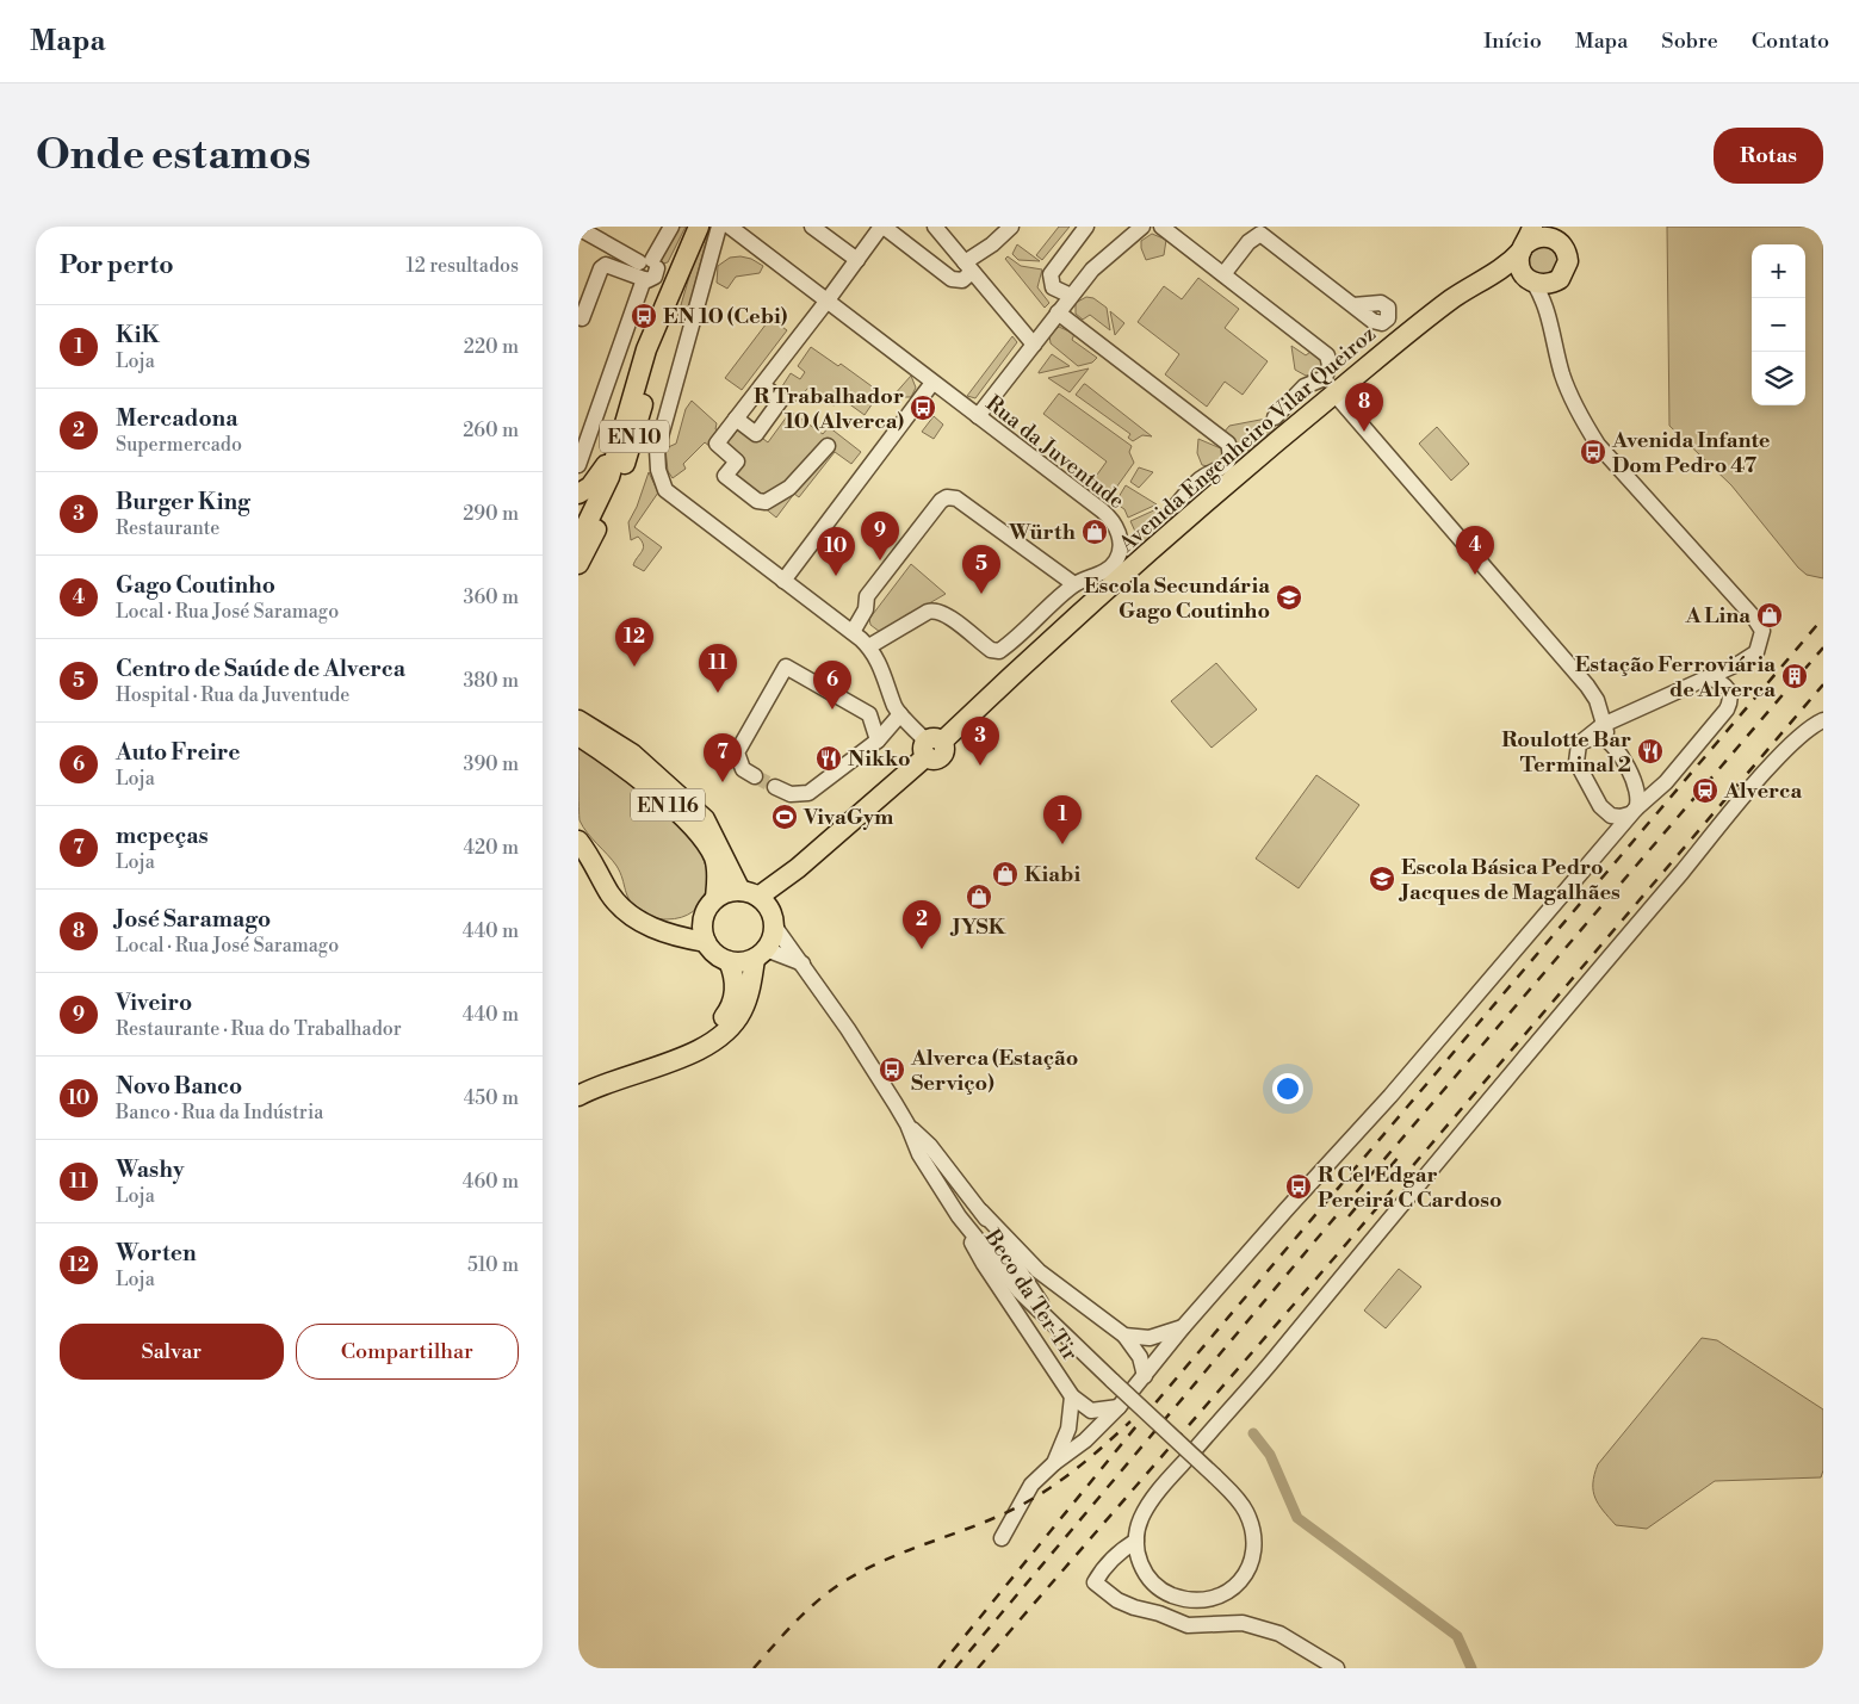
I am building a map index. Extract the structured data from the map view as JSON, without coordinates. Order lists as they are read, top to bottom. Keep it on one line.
{"streets":{"main road":["EN 10","Avenida Engenheiro Vilar Queiroz","EN 116"],"street":["Rua da Juventude","Beco da Ter-Tir"]},"crossings":[["Avenida Engenheiro Vilar Queiroz","EN 116"]],"places":{"bus stop":["EN 10 (Cebi)","R Trabalhador 10 (Alverca)","Avenida Infante Dom Pedro 47","Alverca (Estação Serviço)","R Cel Edgar Pereira C Cardoso"],"shop":["Würth","A Lina","Kiabi","JYSK"],"school or university":["Escola Secundária Gago Coutinho","Escola Básica Pedro Jacques de Magalhães"],"building":["Estação Ferroviária de Alverca"],"restaurant":["Roulotte Bar Terminal 2","Nikko"],"station":["Alverca"],"sports":["VivaGym"]},"page":{"header":"Mapa","nav":["Início","Mapa","Sobre","Contato"],"buttons":["Rotas",["Salvar","Compartilhar"]],"title":"Onde estamos","heading":["Por perto","12 resultados"],"map_buttons":["+","−"],"list":[{"mark":"1","name":"KiK","note":"Loja","value":"220 m"},{"mark":"2","name":"Mercadona","note":"Supermercado","value":"260 m"},{"mark":"3","name":"Burger King","note":"Restaurante","value":"290 m"},{"mark":"4","name":"Gago Coutinho","note":"Local · Rua José Saramago","value":"360 m"},{"mark":"5","name":"Centro de Saúde de Alverca","note":"Hospital · Rua da Juventude","value":"380 m"},{"mark":"6","name":"Auto Freire","note":"Loja","value":"390 m"},{"mark":"7","name":"mcpeças","note":"Loja","value":"420 m"},{"mark":"8","name":"José Saramago","note":"Local · Rua José Saramago","value":"440 m"},{"mark":"9","name":"Viveiro","note":"Restaurante · Rua do Trabalhador","value":"440 m"},{"mark":"10","name":"Novo Banco","note":"Banco · Rua da Indústria","value":"450 m"},{"mark":"11","name":"Washy","note":"Loja","value":"460 m"},{"mark":"12","name":"Worten","note":"Loja","value":"510 m"}],"pins":["8","9","4","10","5","12","11","6","3","7","1","2"]}}
